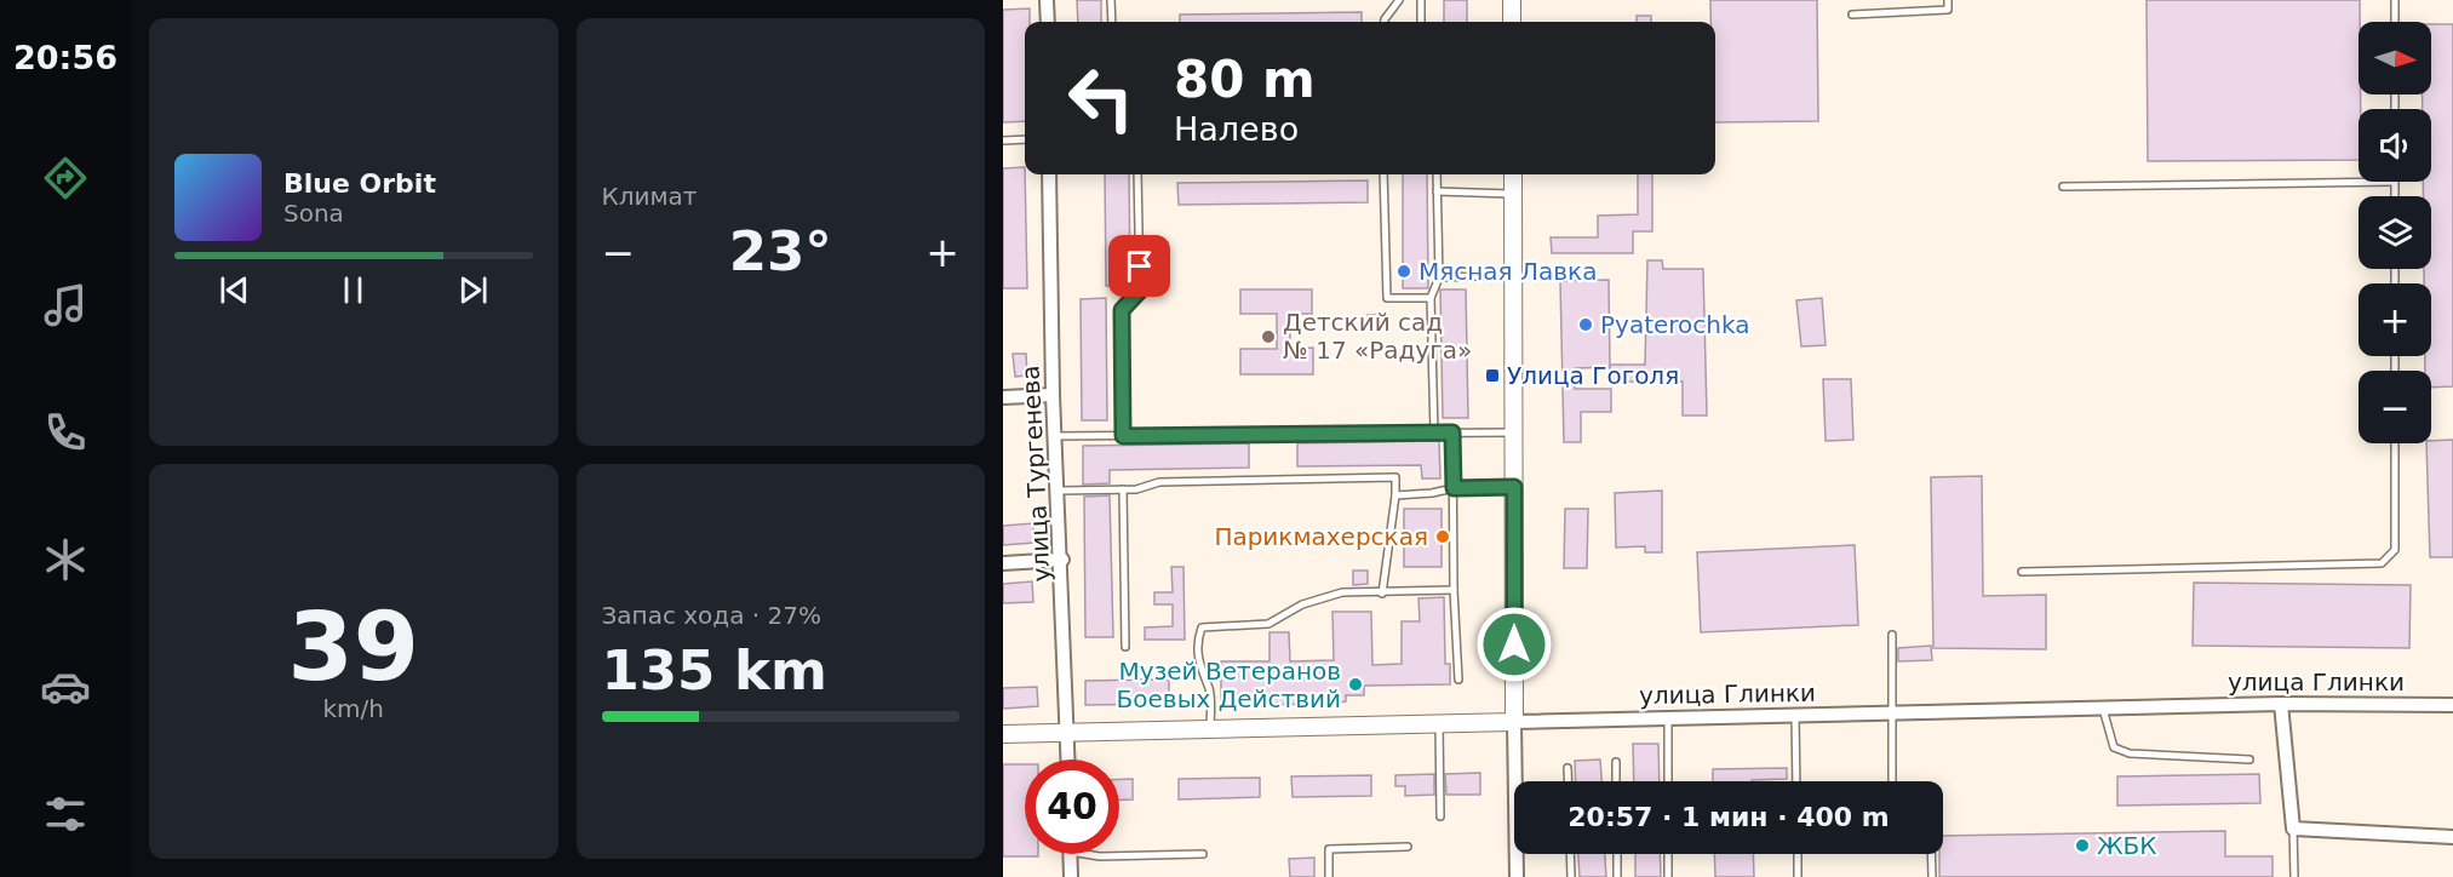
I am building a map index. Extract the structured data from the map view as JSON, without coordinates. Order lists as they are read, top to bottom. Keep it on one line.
{"streets":{"street":["улица Тургенева","улица Глинки"]},"crossings":[["улица Тургенева","улица Глинки"]],"places":{"other":["Мясная Лавка","Pyaterochka","Детский сад № 17 «Радуга»","Парикмахерская","Музей Ветеранов Боевых Действий","ЖБК"],"transit":["Улица Гоголя"]},"north":"right","page":{"tabs":"20:56","tile":["Климат",["39","km/h"],["Запас хода · 27%","135 km"]],"map_buttons":["+","−"],"turn":["80 m","Налево"],"song":["Blue Orbit","Sona"],"heat":["−","23°","+"],"limit":"40","trip":"20:57 · 1 мин · 400 m"}}
